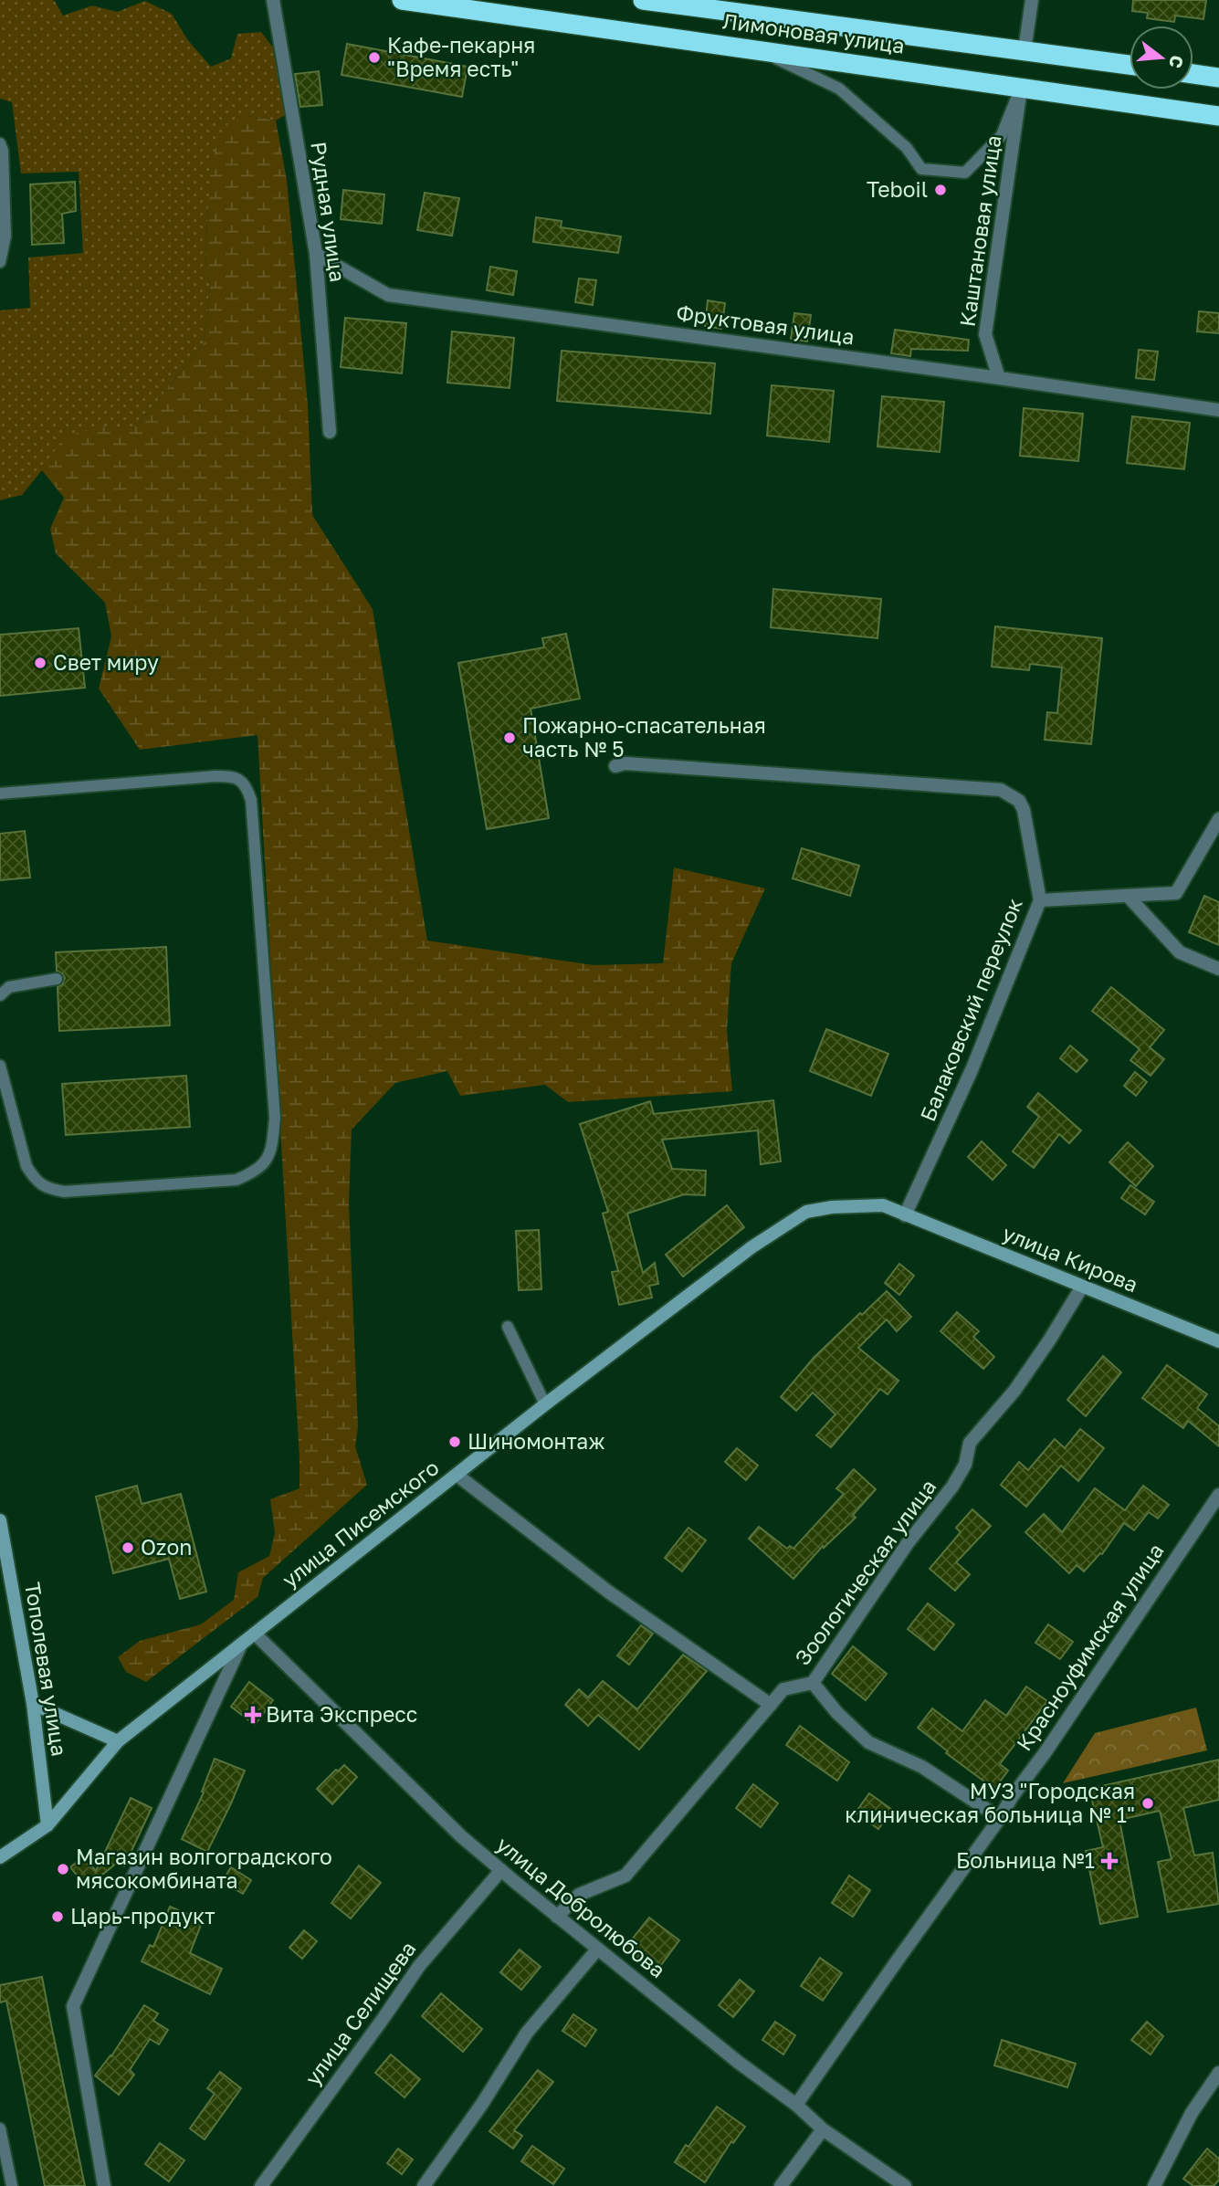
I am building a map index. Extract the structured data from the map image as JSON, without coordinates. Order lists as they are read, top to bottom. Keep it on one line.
{"streets":{"highway":["Лимоновая улица"],"main road":["улица Кирова","улица Писемского","Тополевая улица"],"street":["Рудная улица","Каштановая улица","Фруктовая улица","Балаковский переулок","Зоологическая улица","Красноуфимская улица","улица Добролюбова","улица Селищева"]},"crossings":[["Лимоновая улица","Каштановая улица"],["Рудная улица","Фруктовая улица"],["Каштановая улица","Фруктовая улица"],["Балаковский переулок","улица Кирова"],["Балаковский переулок","улица Писемского"],["улица Кирова","улица Писемского"],["улица Кирова","Зоологическая улица"],["улица Писемского","Тополевая улица"],["улица Писемского","улица Добролюбова"],["Зоологическая улица","улица Добролюбова"],["Красноуфимская улица","улица Добролюбова"],["улица Добролюбова","улица Селищева"]],"places":{"other":["Кафе-пекарня \"Время есть\"","Teboil","Свет миру","Пожарно-спасательная часть № 5","Шиномонтаж","Ozon","МУЗ \"Городская клиническая больница № 1\"","Магазин волгоградского мясокомбината","Царь-продукт"],"health":["Вита Экспресс","Больница №1"]},"north":"right"}
